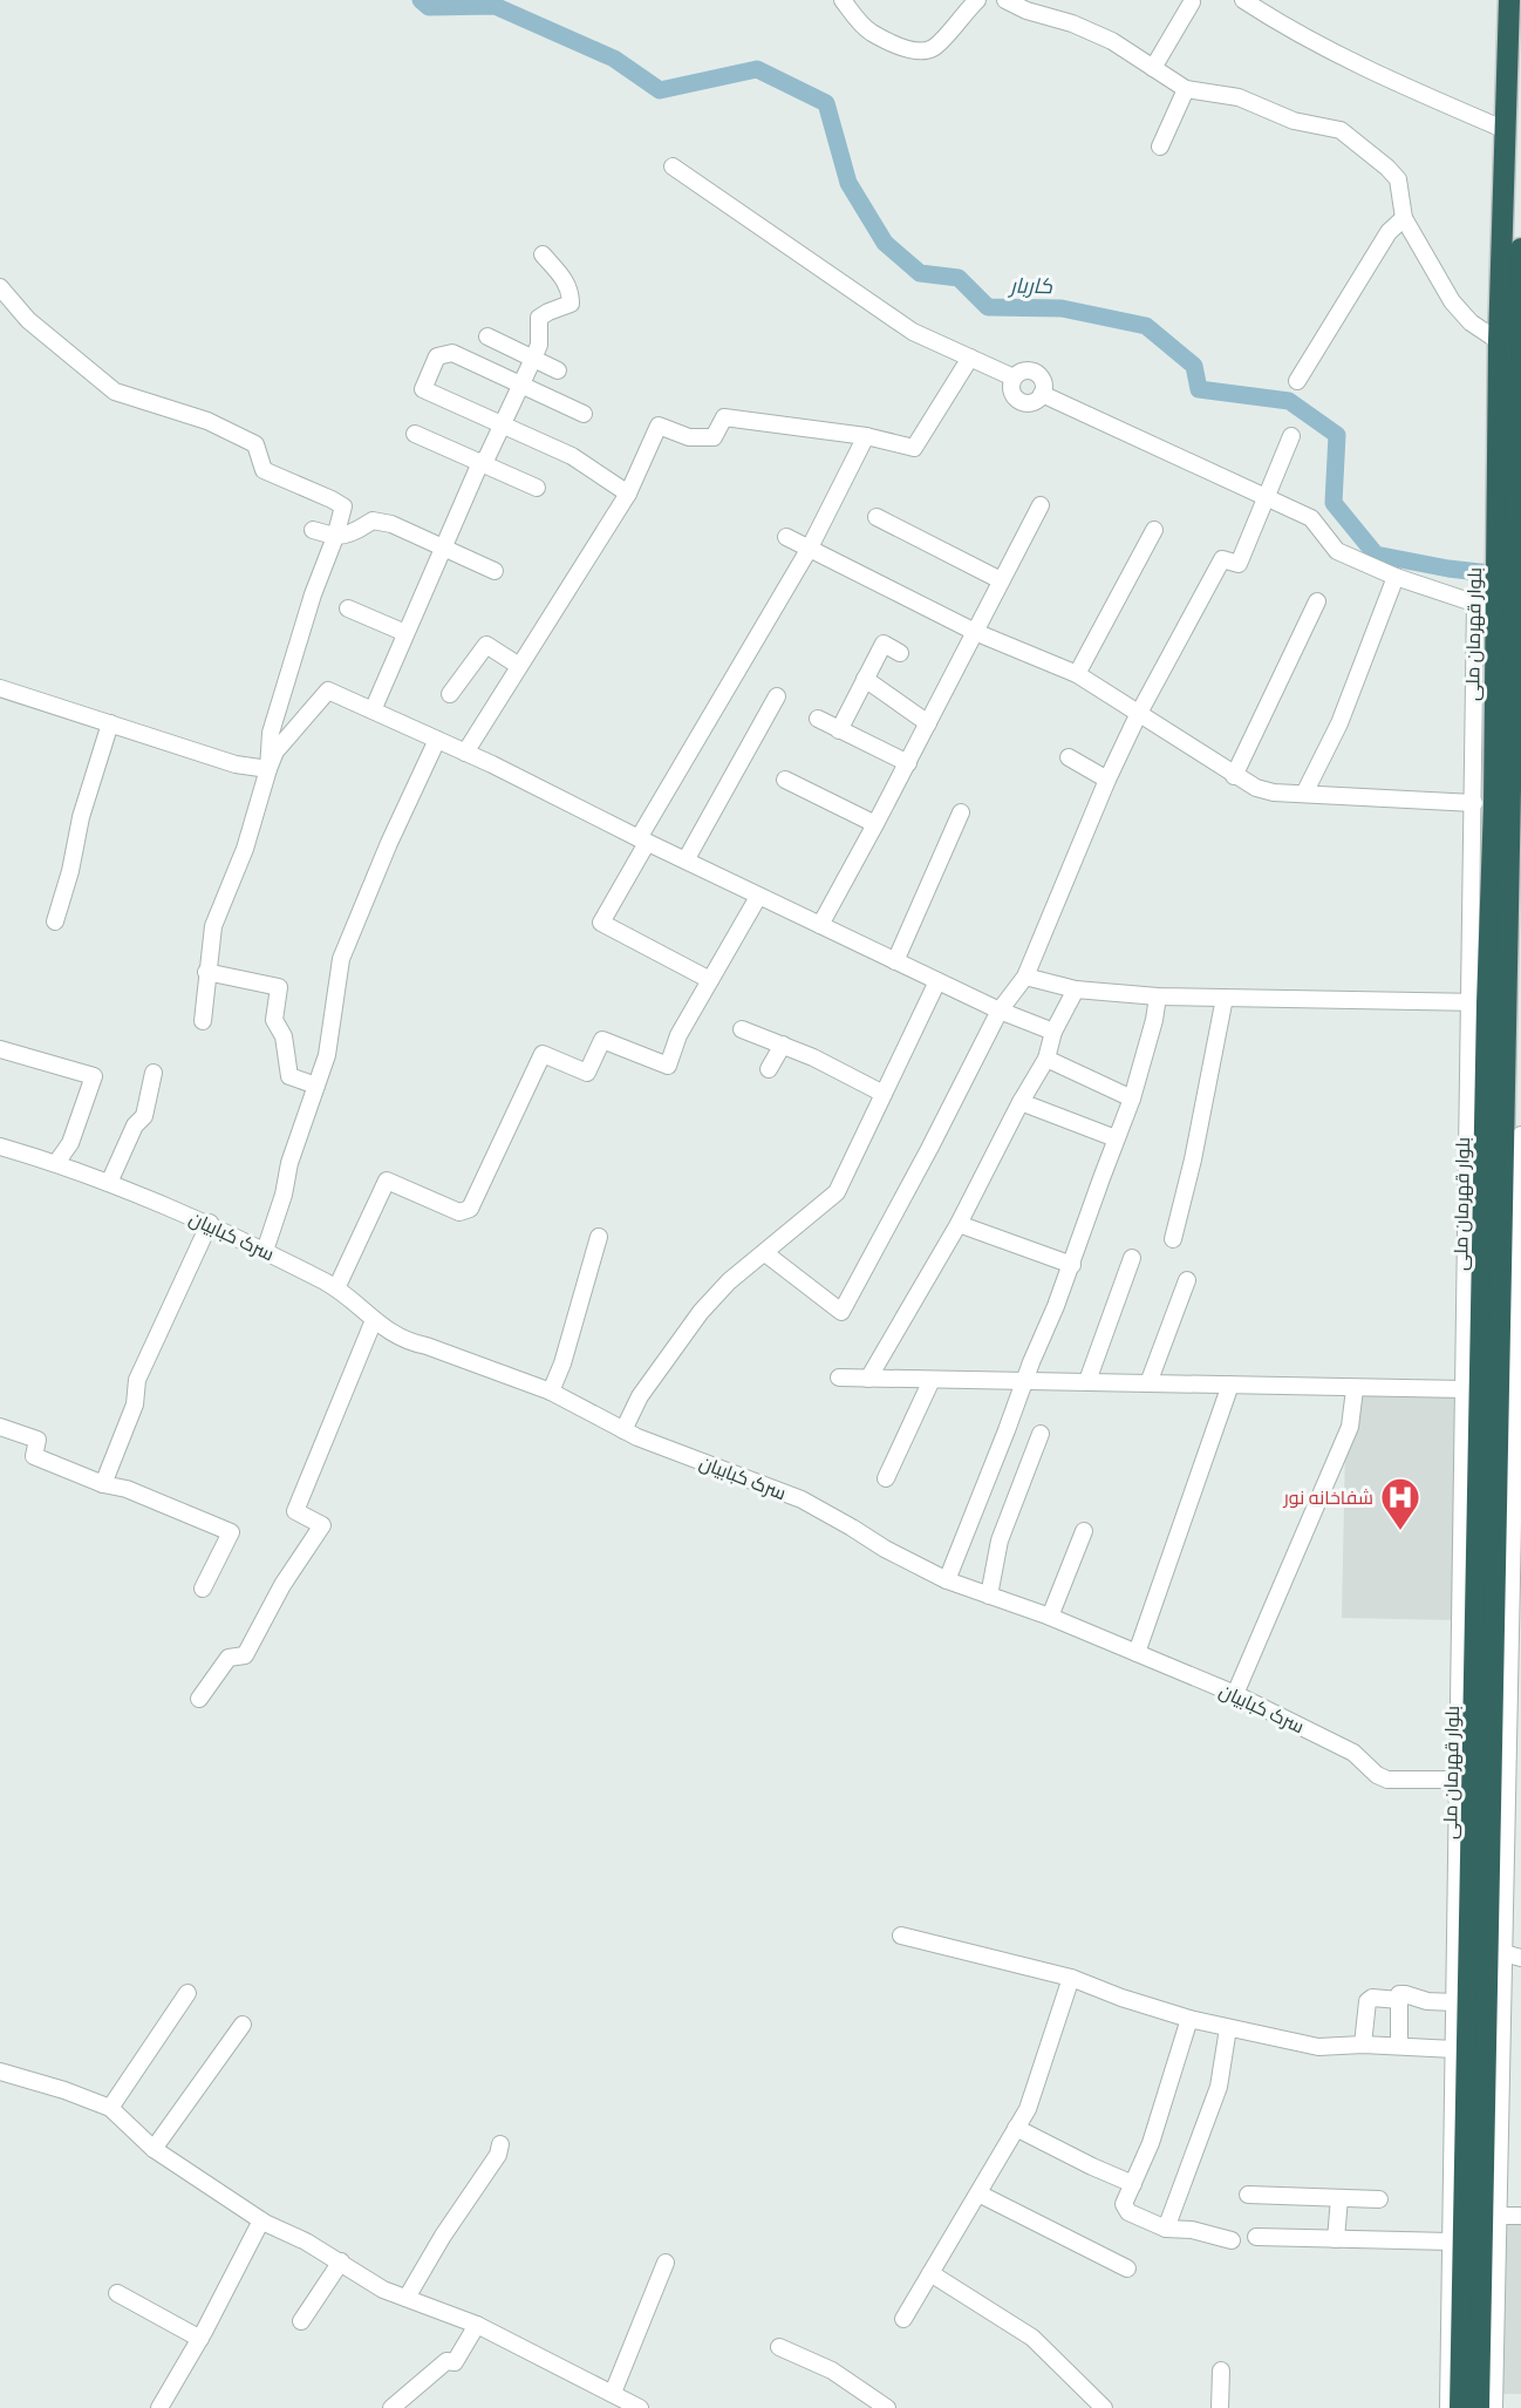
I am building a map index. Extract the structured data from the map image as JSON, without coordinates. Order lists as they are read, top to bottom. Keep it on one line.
{"streets":{"highway":["بلوار قهرمان ملی"],"street":["سرک کبابیان"]},"crossings":[["بلوار قهرمان ملی","سرک کبابیان"]],"water":["کاربار"],"places":{"hospital":["شفاخانه نور"]}}
